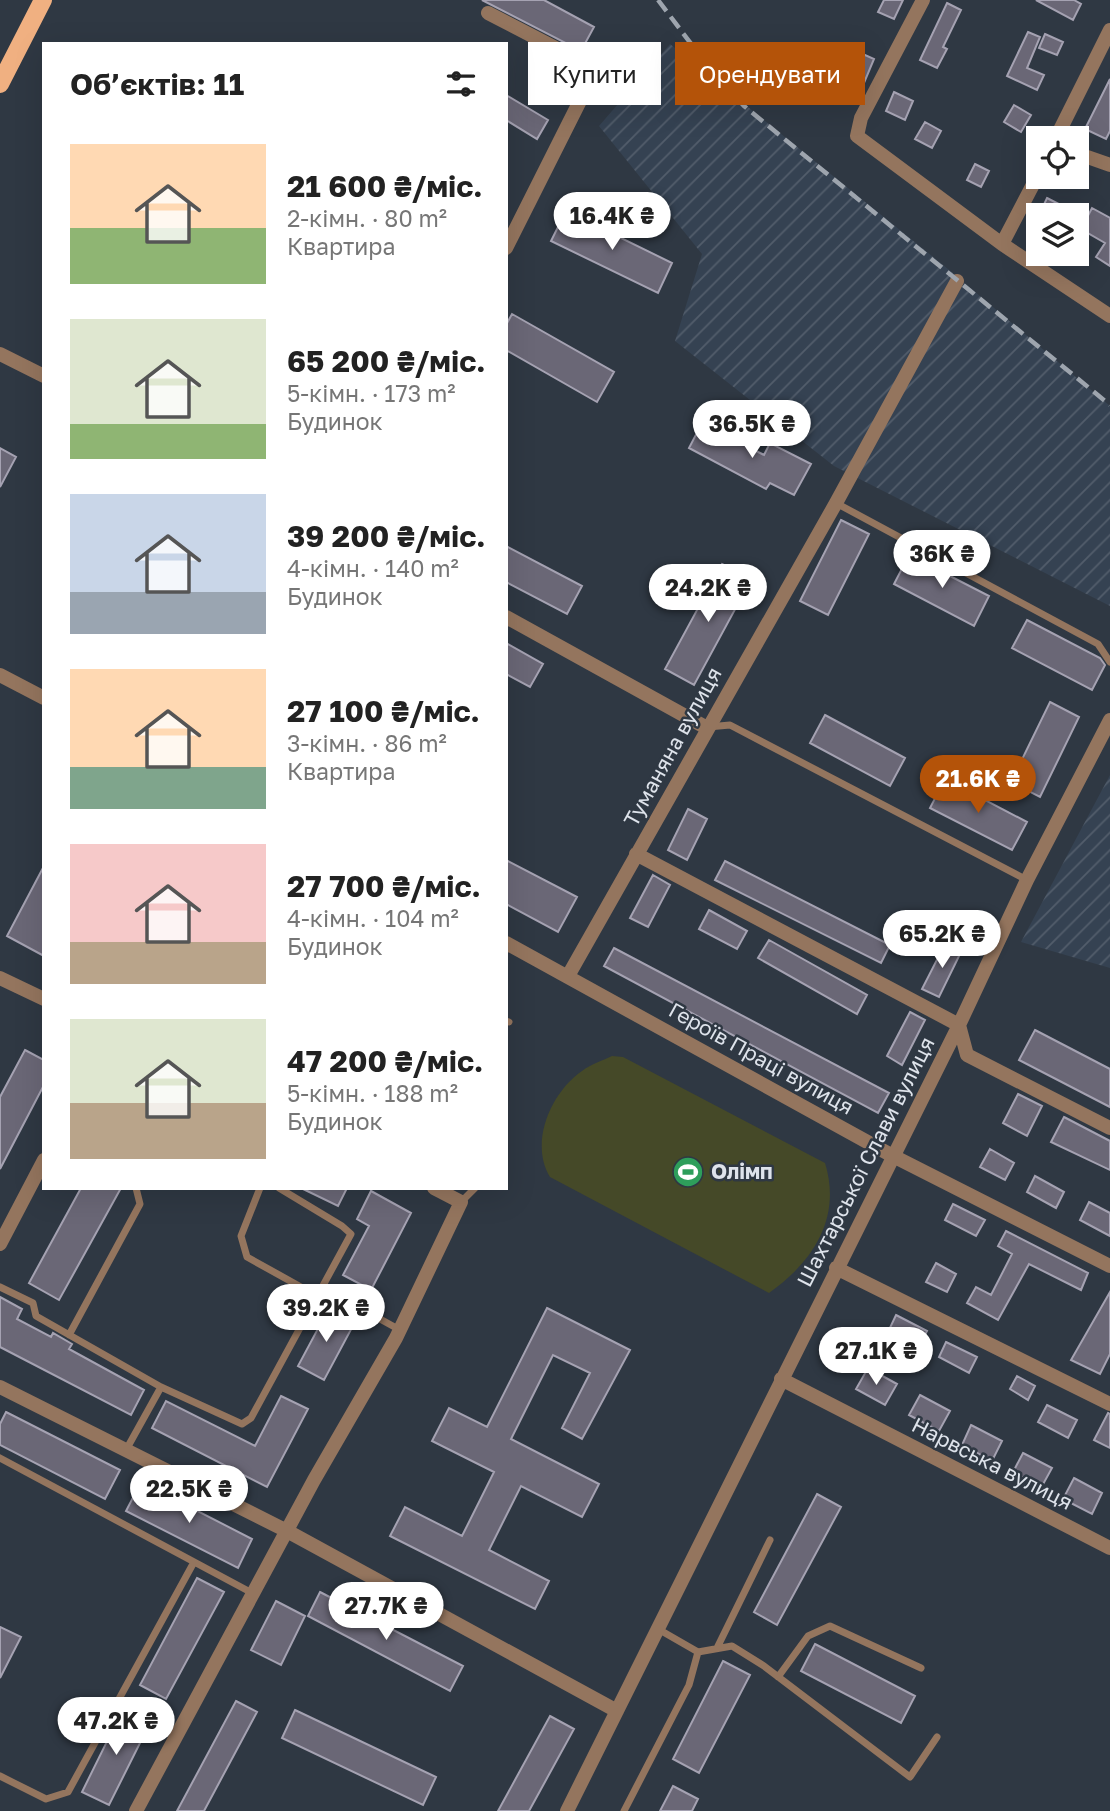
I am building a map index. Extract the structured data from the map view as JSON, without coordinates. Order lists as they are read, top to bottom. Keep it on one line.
{"streets":{"street":["Туманяна вулиця","Героїв Праці вулиця","Шахтарської Слави вулиця","Нарвська вулиця"]},"crossings":[["Туманяна вулиця","Героїв Праці вулиця"],["Героїв Праці вулиця","Шахтарської Слави вулиця"],["Шахтарської Слави вулиця","Нарвська вулиця"]],"places":{"sports":["Олімп"]},"page":{"chip":["Купити","Орендувати"],"heading":"Об’єктів: 11","list":[{"name":"21 600 ₴/міс.","note":"2-кімн. · 80 m² · Квартира"},{"name":"65 200 ₴/міс.","note":"5-кімн. · 173 m² · Будинок"},{"name":"39 200 ₴/міс.","note":"4-кімн. · 140 m² · Будинок"},{"name":"27 100 ₴/міс.","note":"3-кімн. · 86 m² · Квартира"},{"name":"27 700 ₴/міс.","note":"4-кімн. · 104 m² · Будинок"},{"name":"47 200 ₴/міс.","note":"5-кімн. · 188 m² · Будинок"}],"price":["16.4K ₴","36.5K ₴","36K ₴","24.2K ₴","21.6K ₴","65.2K ₴","39.2K ₴","27.1K ₴","22.5K ₴","27.7K ₴","47.2K ₴"]}}
